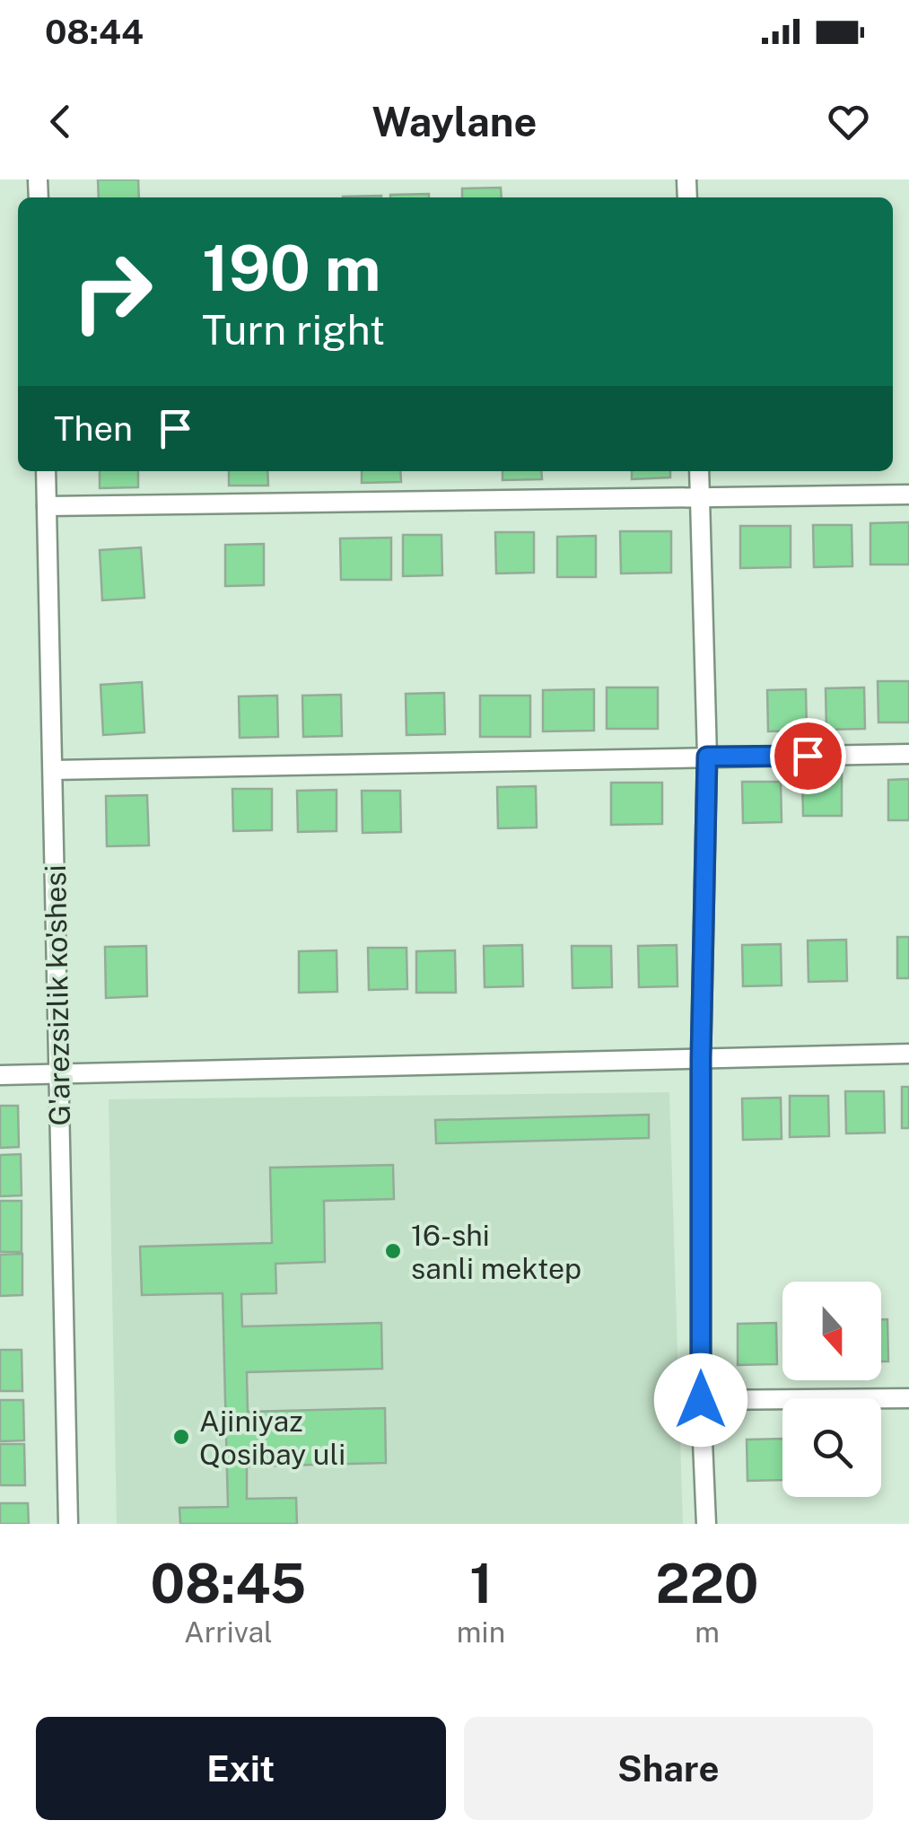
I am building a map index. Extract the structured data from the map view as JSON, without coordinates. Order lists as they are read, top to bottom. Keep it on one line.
{"streets":{"street":["G'arezsizlik ko'shesi"]},"places":["16-shi sanli mektep","Ajiniyaz Qosibay uli"],"north":"bottom","page":{"status":"08:44","header":"Waylane","turn":["190 m","Turn right"],"then":"Then","eta":["08:45","Arrival","1","min","220","m"],"buttons":["Exit","Share"]}}
